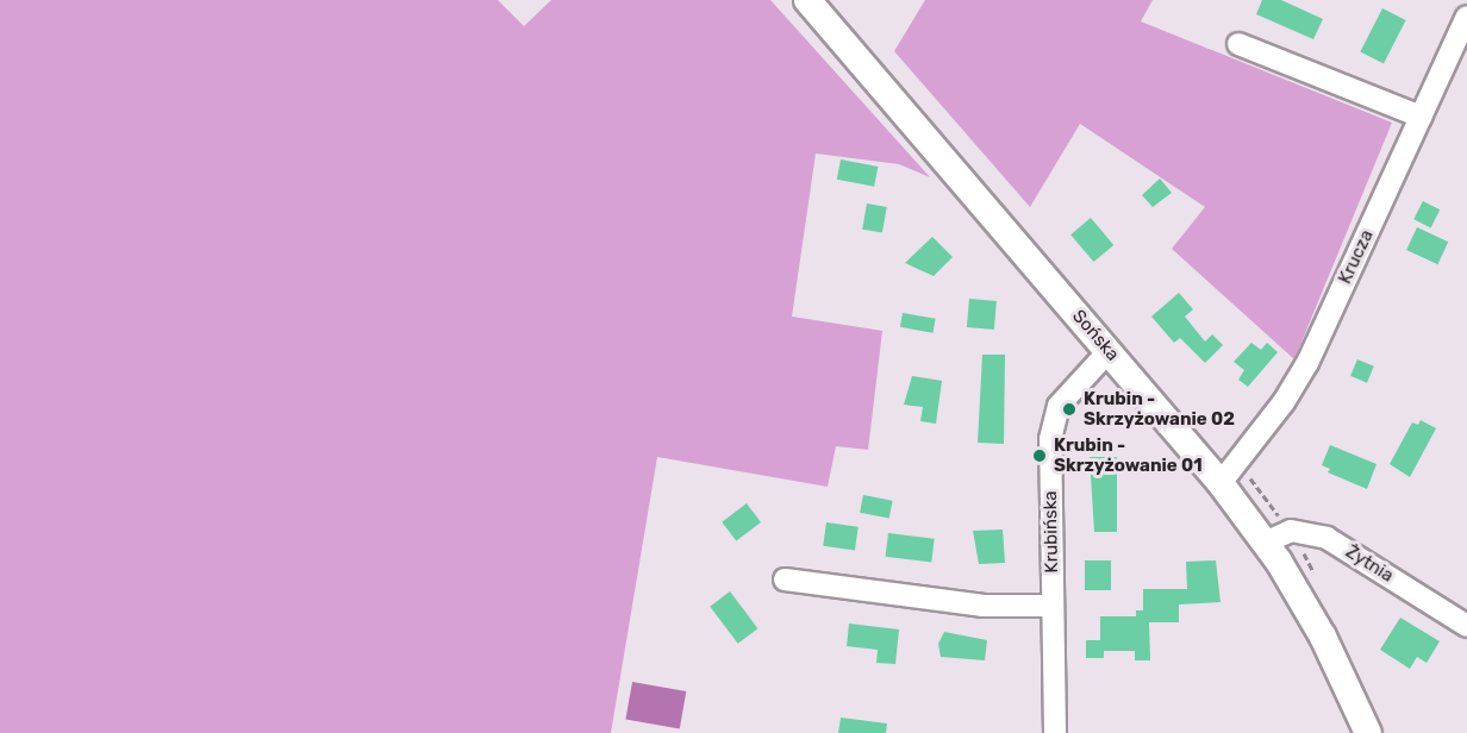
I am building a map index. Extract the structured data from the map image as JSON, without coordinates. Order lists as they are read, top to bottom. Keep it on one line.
{"streets":{"street":["Krucza","Sońska","Krubińska","Żytnia"]},"crossings":[["Krucza","Sońska"],["Sońska","Krubińska"],["Sońska","Żytnia"]],"places":["Krubin - Skrzyżowanie 02","Krubin - Skrzyżowanie 01"]}
